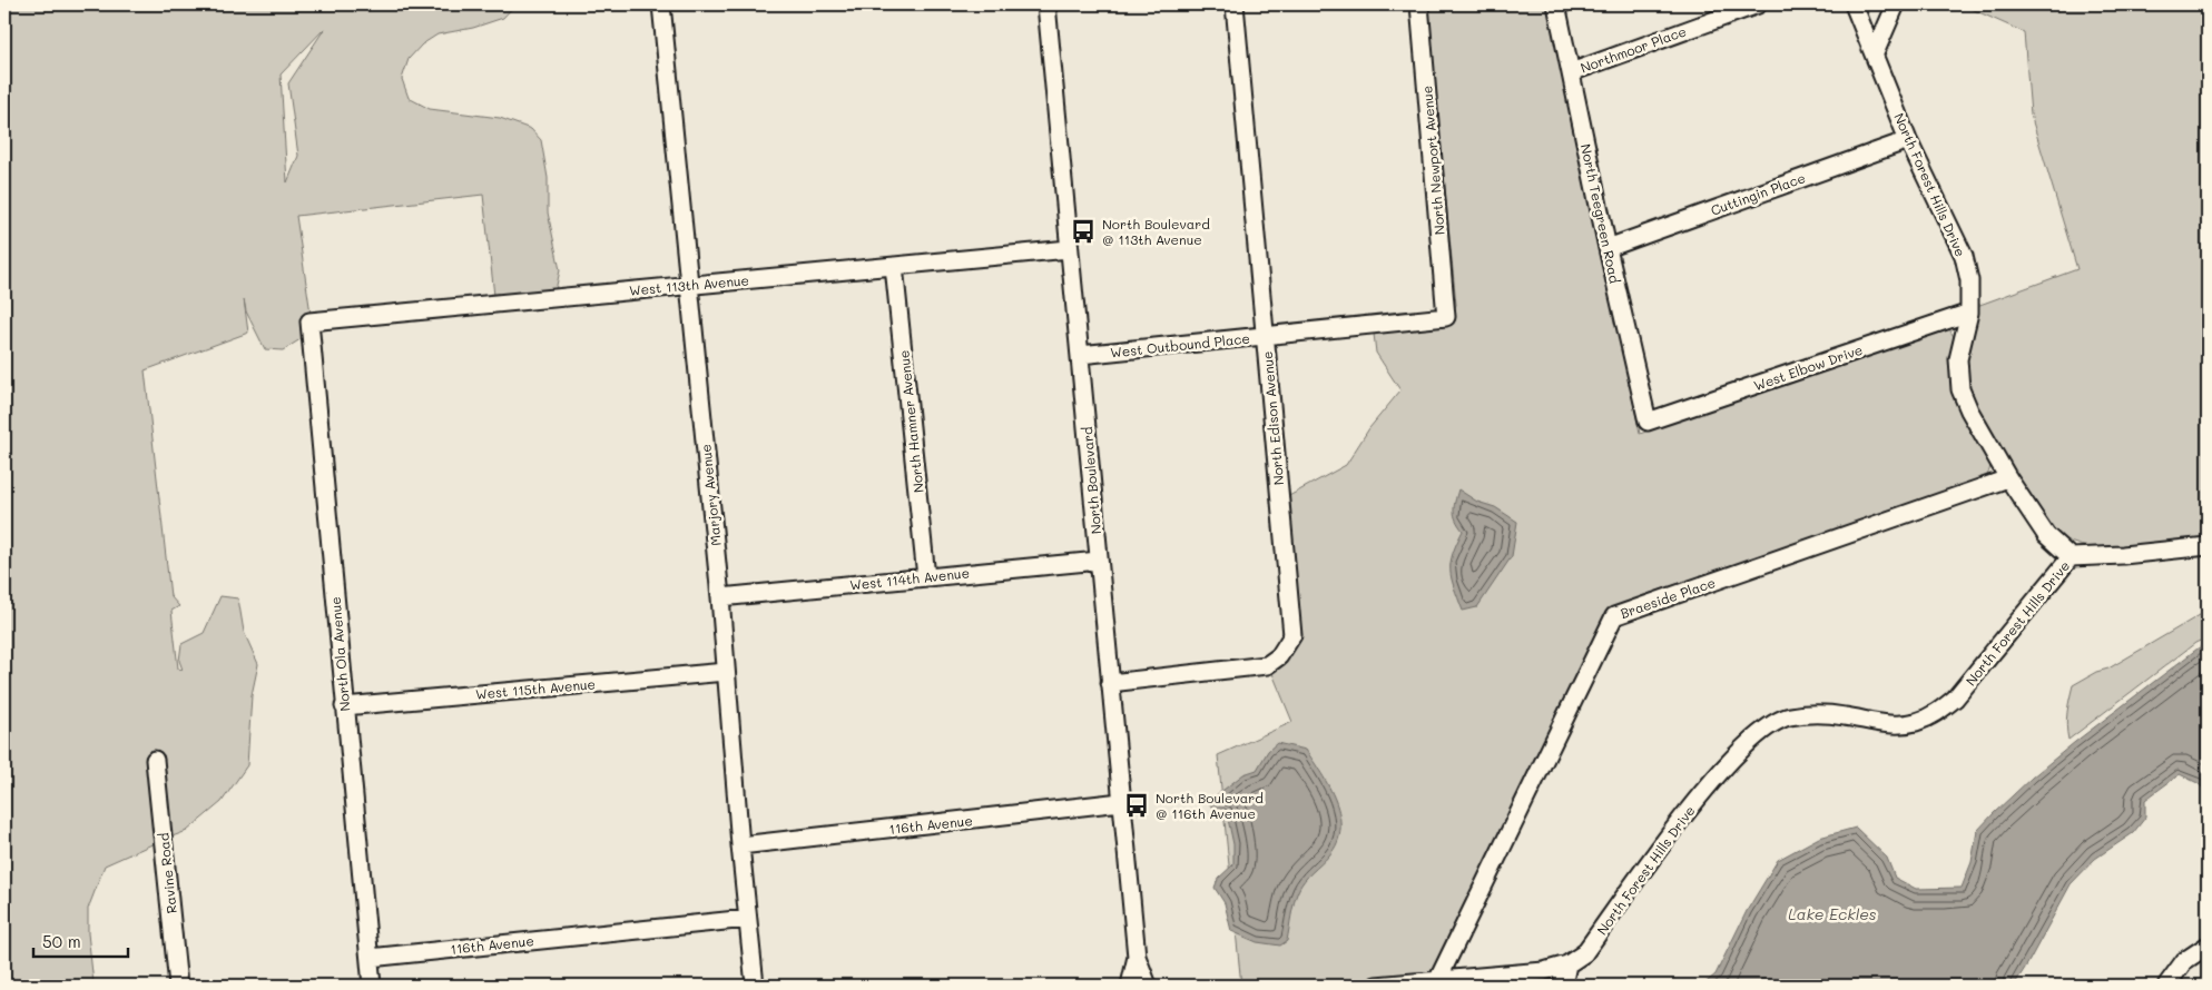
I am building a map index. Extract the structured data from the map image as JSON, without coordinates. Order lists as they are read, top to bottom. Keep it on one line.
{"streets":{"street":["Northmoor Place","North Newport Avenue","North Forest Hills Drive","Cuttingin Place","North Teegreen Road","West 113th Avenue","West Outbound Place","West Elbow Drive","North Edison Avenue","North Hamner Avenue","North Boulevard","Marjory Avenue","West 114th Avenue","Braeside Place","North Ola Avenue","West 115th Avenue","116th Avenue","Ravine Road"]},"crossings":[["Northmoor Place","North Teegreen Road"],["North Newport Avenue","West Outbound Place"],["North Forest Hills Drive","Cuttingin Place"],["North Forest Hills Drive","West Elbow Drive"],["North Forest Hills Drive","Braeside Place"],["Cuttingin Place","North Teegreen Road"],["North Teegreen Road","West Elbow Drive"],["West 113th Avenue","North Hamner Avenue"],["West 113th Avenue","North Boulevard"],["West 113th Avenue","Marjory Avenue"],["West 113th Avenue","North Ola Avenue"],["West Outbound Place","North Edison Avenue"],["West Outbound Place","North Boulevard"],["North Edison Avenue","North Boulevard"],["North Hamner Avenue","West 114th Avenue"],["North Boulevard","West 114th Avenue"],["North Boulevard","116th Avenue"],["Marjory Avenue","West 114th Avenue"],["Marjory Avenue","West 115th Avenue"],["Marjory Avenue","116th Avenue"],["North Ola Avenue","West 115th Avenue"],["North Ola Avenue","116th Avenue"]],"water":["Lake Eckles"],"places":{"bus stop":["North Boulevard @ 113th Avenue","North Boulevard @ 116th Avenue"]},"scale_bar":"50 m"}
